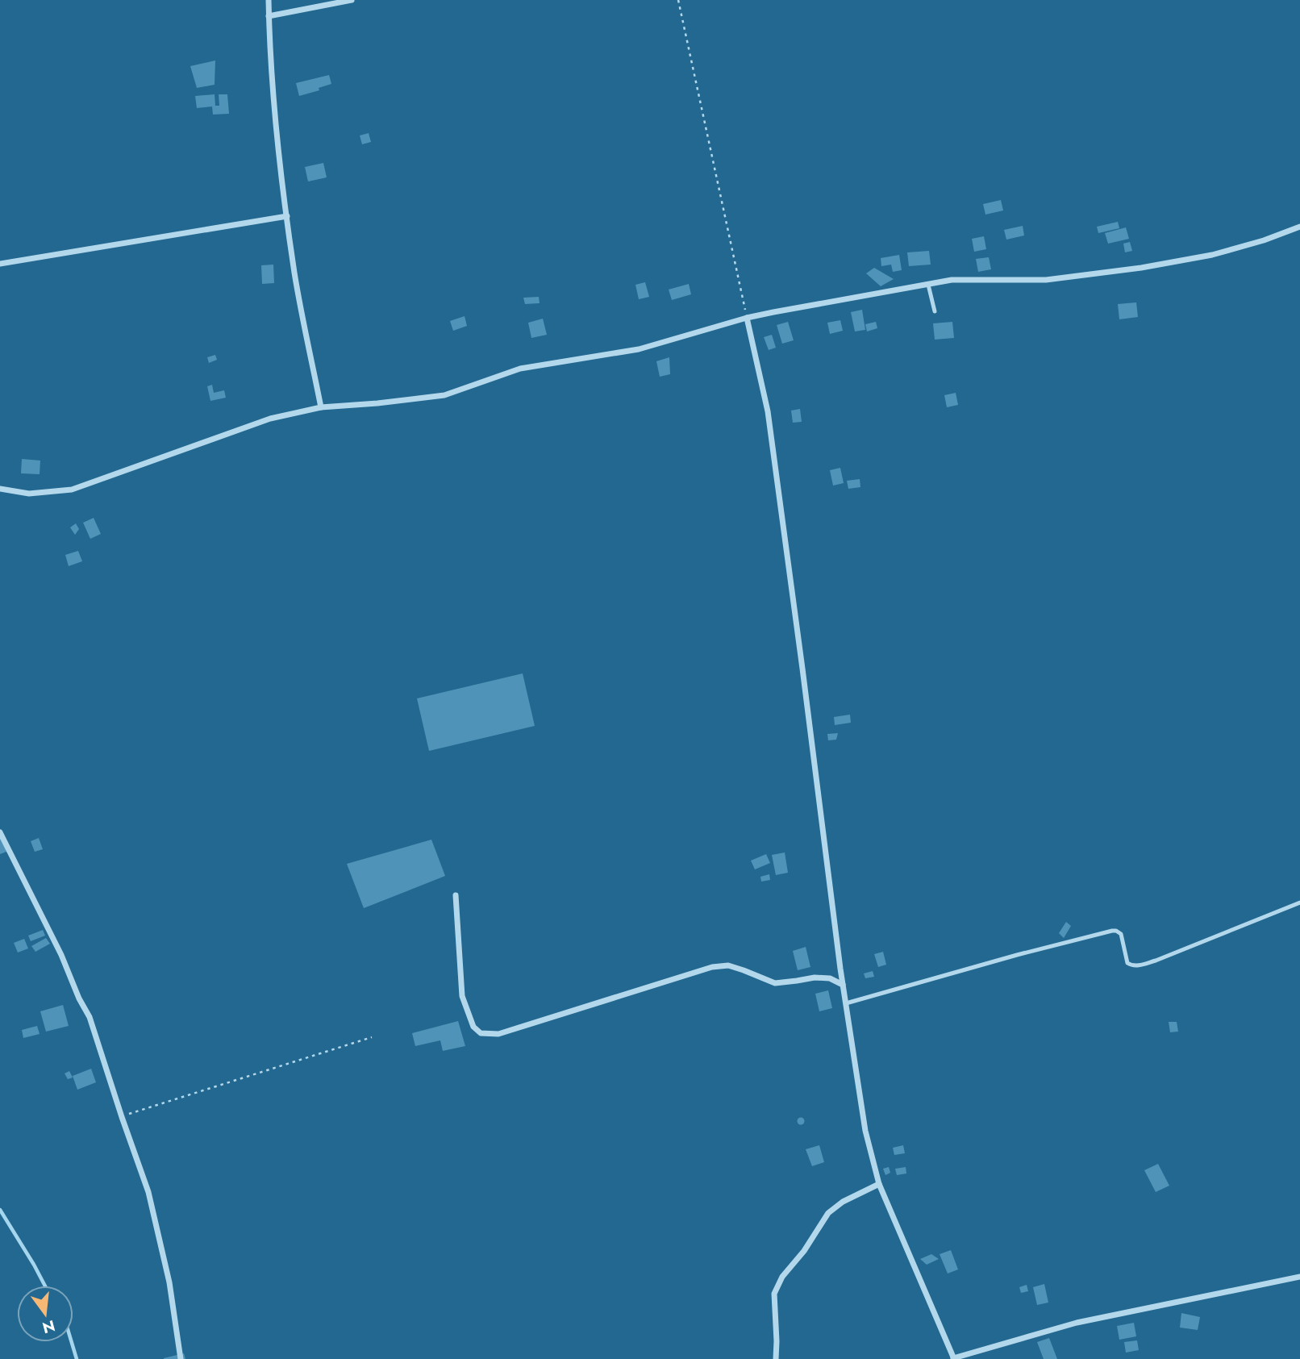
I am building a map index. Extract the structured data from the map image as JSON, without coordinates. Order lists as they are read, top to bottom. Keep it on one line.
{"north":"bottom"}
